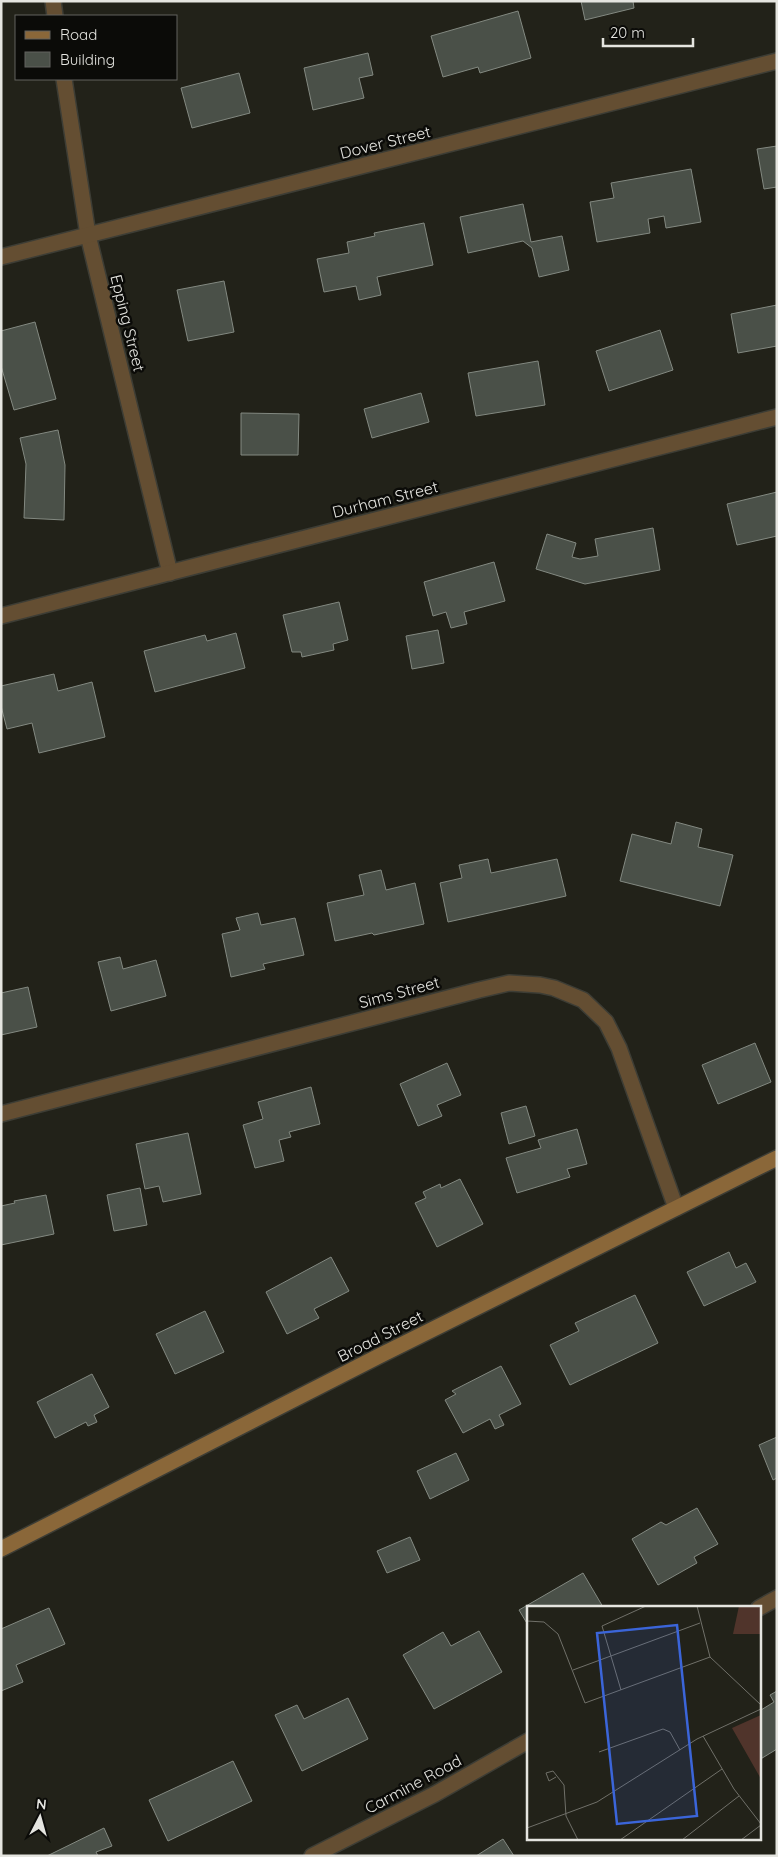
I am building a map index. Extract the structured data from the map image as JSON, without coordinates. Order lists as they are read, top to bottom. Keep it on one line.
{"streets":{"main road":["Broad Street"],"street":["Dover Street","Epping Street","Durham Street","Sims Street","Carmine Road"]},"crossings":[["Dover Street","Epping Street"],["Epping Street","Durham Street"],["Sims Street","Broad Street"]],"legend":["Road","Building"],"scale_bar":"20 m","north":"top"}
